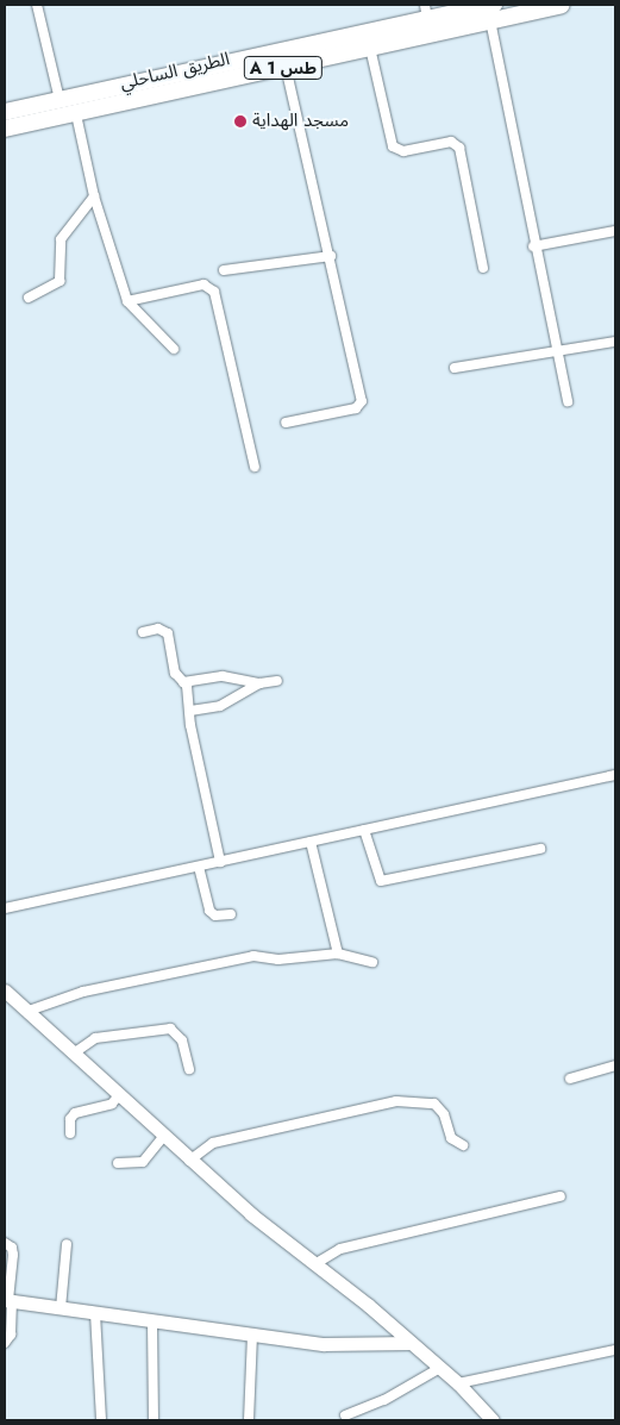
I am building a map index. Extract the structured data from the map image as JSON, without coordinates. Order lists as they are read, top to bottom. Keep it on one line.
{"streets":{"highway":["A 1 طس","الطريق الساحلي"]},"places":["مسجد الهداية"]}
